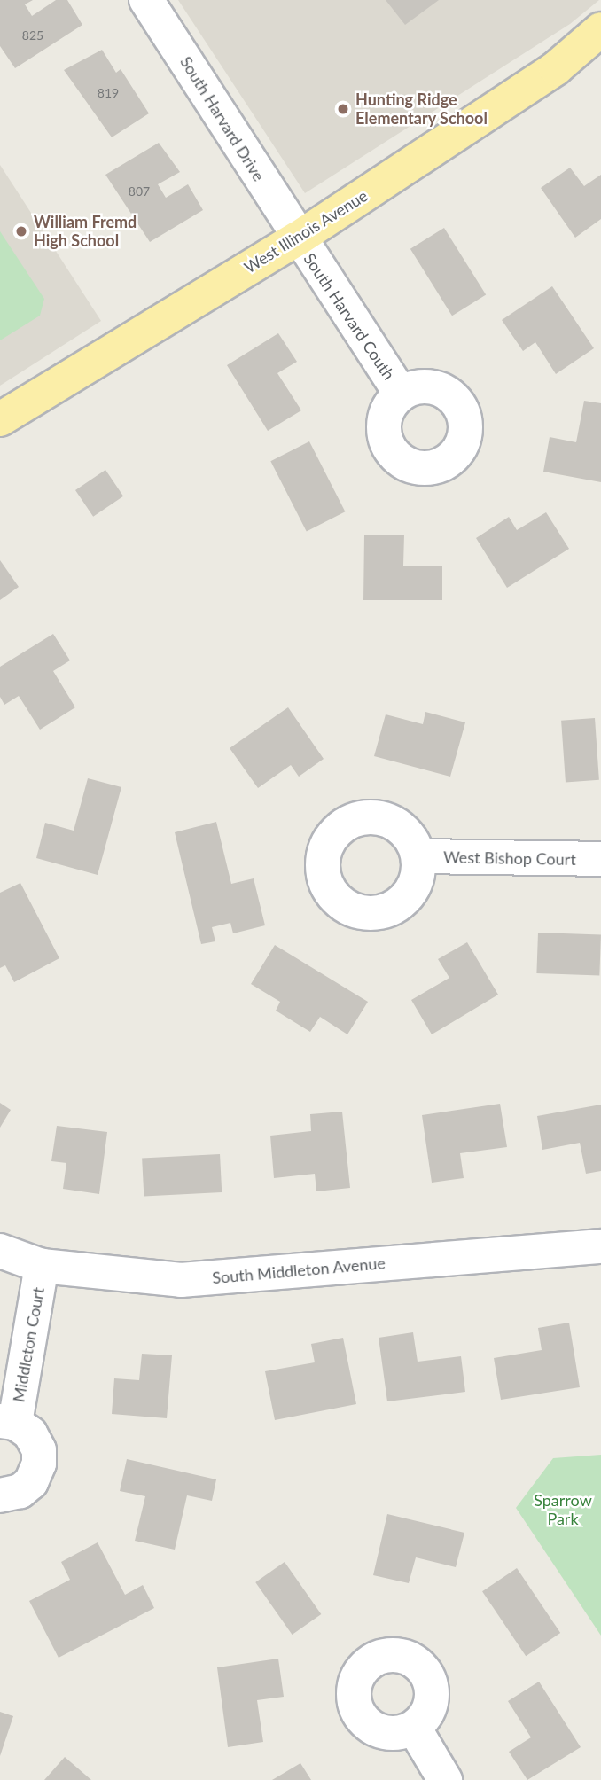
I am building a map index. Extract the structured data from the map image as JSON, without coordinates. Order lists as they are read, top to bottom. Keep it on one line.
{"streets":{"main road":["West Illinois Avenue"],"street":["South Harvard Drive","South Harvard Couth","West Bishop Court","South Middleton Avenue","Middleton Court"]},"crossings":[["South Harvard Drive","West Illinois Avenue"],["South Harvard Drive","South Harvard Couth"],["West Illinois Avenue","South Harvard Couth"],["South Middleton Avenue","Middleton Court"]],"parks":["Sparrow Park"],"places":["Hunting Ridge Elementary School","William Fremd High School"],"house_numbers":["825","819","807"]}
